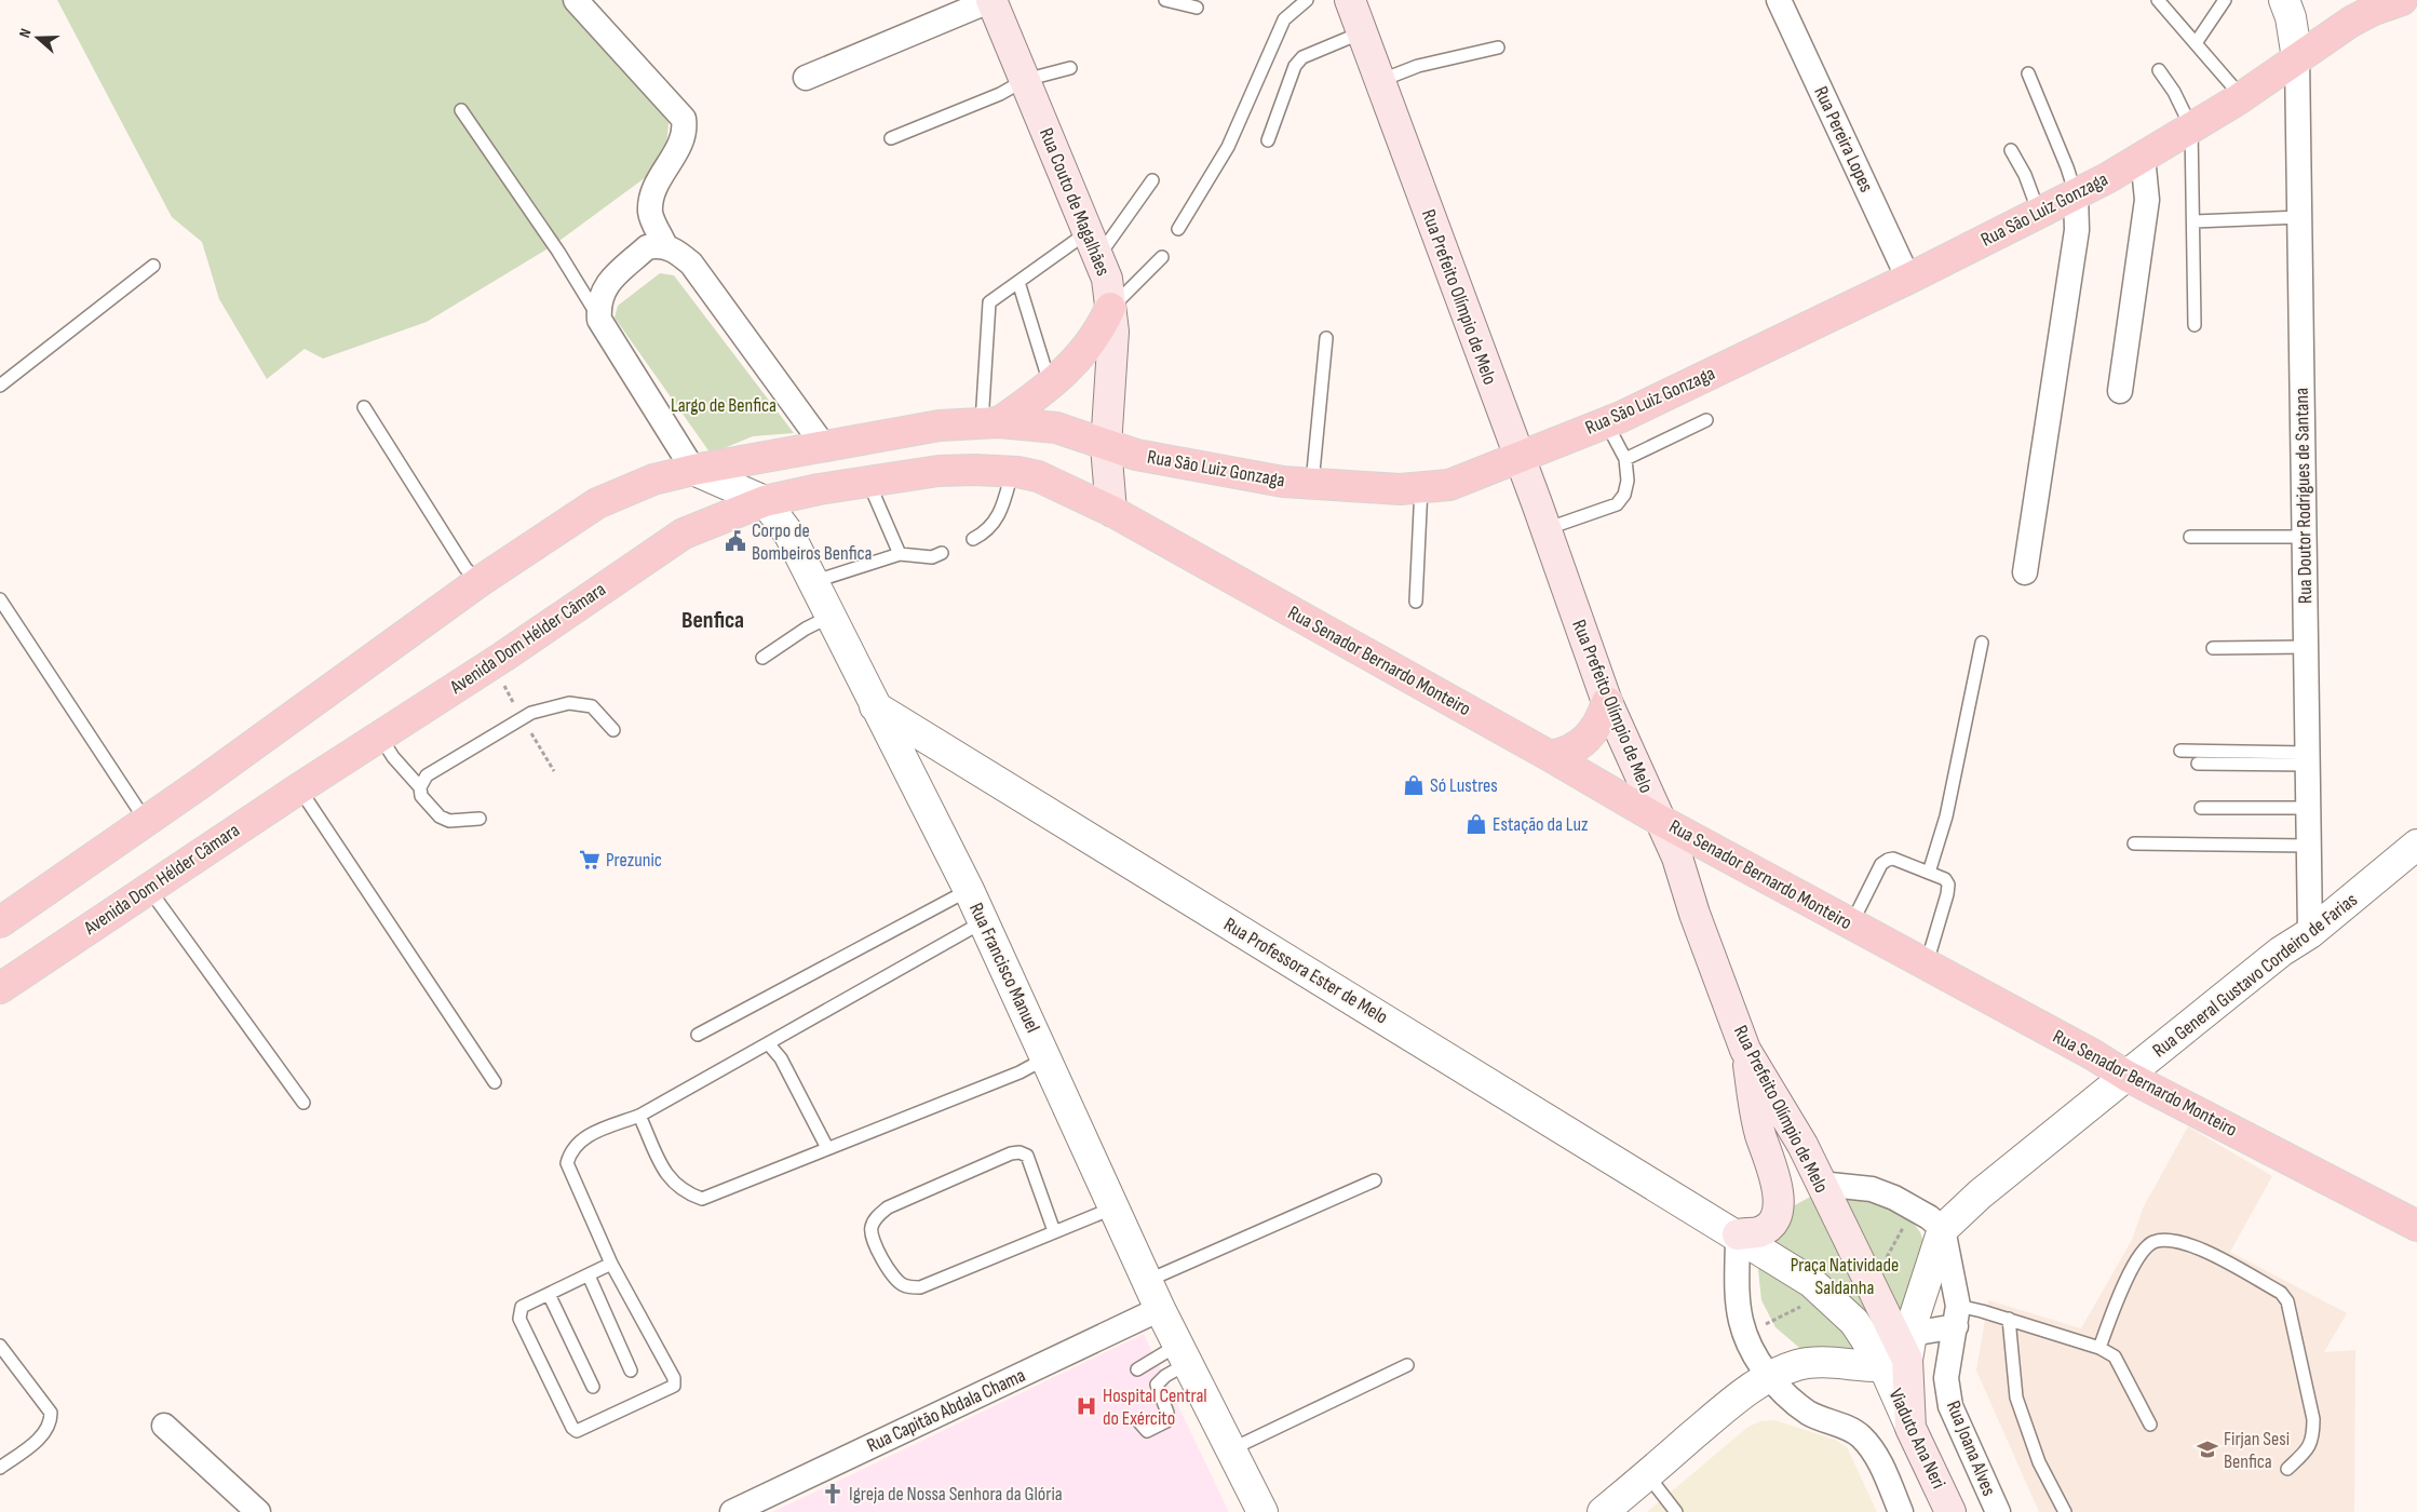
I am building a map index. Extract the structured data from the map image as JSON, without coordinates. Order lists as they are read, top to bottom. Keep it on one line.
{"streets":{"main road":["Rua Couto de Magalhães","Rua São Luiz Gonzaga","Rua Prefeito Olímpio de Melo","Avenida Dom Hélder Câmara","Rua Senador Bernardo Monteiro","Viaduto Ana Neri"],"street":["Rua Pereira Lopes","Rua Doutor Rodrigues de Santana","Rua Francisco Manuel","Rua Professora Ester de Melo","Rua General Gustavo Cordeiro de Farias","Rua Capitão Abdala Chama","Rua Joana Alves"]},"crossings":[["Rua Pereira Lopes","Rua São Luiz Gonzaga"],["Rua Couto de Magalhães","Rua São Luiz Gonzaga"],["Rua Couto de Magalhães","Avenida Dom Hélder Câmara"],["Rua Couto de Magalhães","Rua Senador Bernardo Monteiro"],["Rua São Luiz Gonzaga","Rua Prefeito Olímpio de Melo"],["Rua São Luiz Gonzaga","Rua Doutor Rodrigues de Santana"],["Rua Prefeito Olímpio de Melo","Rua Senador Bernardo Monteiro"],["Rua Prefeito Olímpio de Melo","Viaduto Ana Neri"],["Rua Doutor Rodrigues de Santana","Rua General Gustavo Cordeiro de Farias"],["Avenida Dom Hélder Câmara","Rua Senador Bernardo Monteiro"],["Avenida Dom Hélder Câmara","Rua Francisco Manuel"],["Rua Senador Bernardo Monteiro","Rua General Gustavo Cordeiro de Farias"],["Rua Francisco Manuel","Rua Professora Ester de Melo"],["Rua Francisco Manuel","Rua Capitão Abdala Chama"],["Rua General Gustavo Cordeiro de Farias","Rua Joana Alves"]],"districts":["Benfica"],"parks":["Largo de Benfica","Praça Natividade Saldanha"],"places":{"public building":["Corpo de Bombeiros Benfica"],"shop":["Só Lustres","Estação da Luz"],"supermarket":["Prezunic"],"hospital":["Hospital Central do Exército"],"school or university":["Firjan Sesi Benfica"],"church":["Igreja de Nossa Senhora da Glória"]},"north":"left"}
